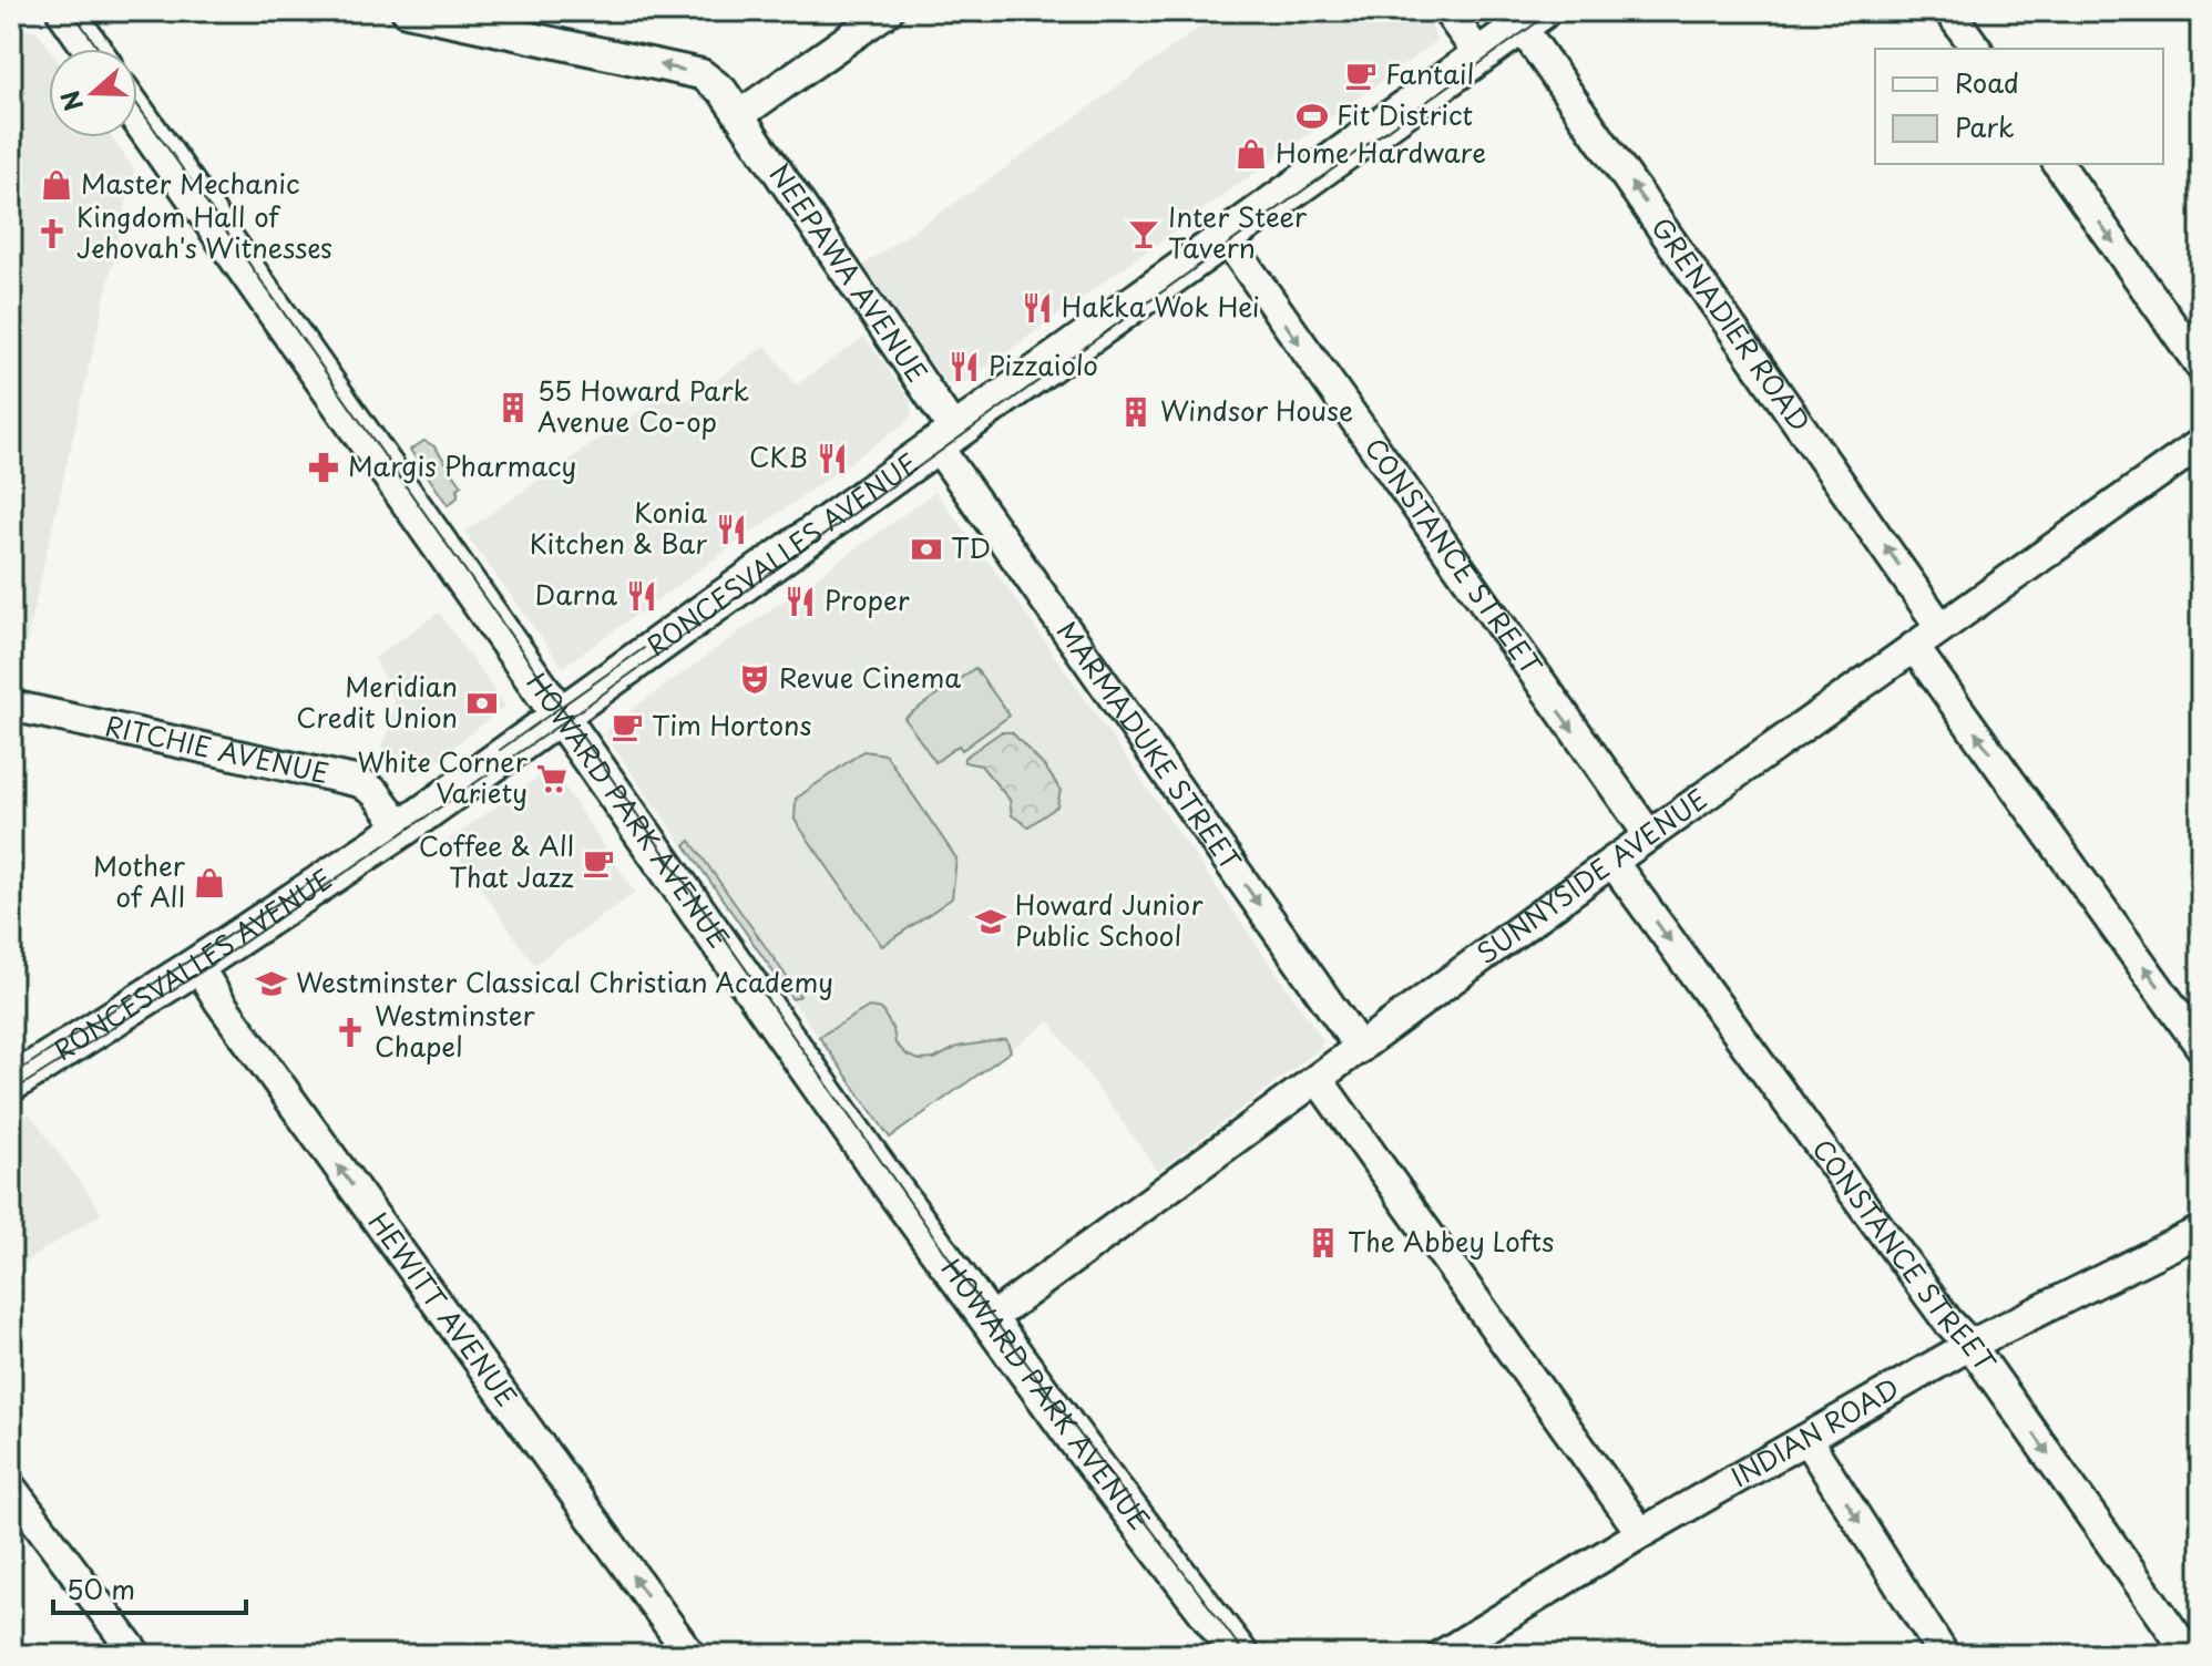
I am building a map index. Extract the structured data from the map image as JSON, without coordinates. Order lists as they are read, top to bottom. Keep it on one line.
{"streets":{"street":["NEEPAWA AVENUE","GRENADIER ROAD","RONCESVALLES AVENUE","CONSTANCE STREET","MARMADUKE STREET","RITCHIE AVENUE","HOWARD PARK AVENUE","SUNNYSIDE AVENUE","HEWITT AVENUE","INDIAN ROAD"]},"crossings":[["NEEPAWA AVENUE","RONCESVALLES AVENUE"],["NEEPAWA AVENUE","MARMADUKE STREET"],["GRENADIER ROAD","RONCESVALLES AVENUE"],["GRENADIER ROAD","SUNNYSIDE AVENUE"],["RONCESVALLES AVENUE","CONSTANCE STREET"],["RONCESVALLES AVENUE","MARMADUKE STREET"],["RONCESVALLES AVENUE","RITCHIE AVENUE"],["RONCESVALLES AVENUE","HOWARD PARK AVENUE"],["RONCESVALLES AVENUE","HEWITT AVENUE"],["CONSTANCE STREET","SUNNYSIDE AVENUE"],["CONSTANCE STREET","INDIAN ROAD"],["MARMADUKE STREET","SUNNYSIDE AVENUE"],["HOWARD PARK AVENUE","SUNNYSIDE AVENUE"]],"one_way":["NEEPAWA AVENUE","GRENADIER ROAD","CONSTANCE STREET","MARMADUKE STREET","HEWITT AVENUE"],"places":{"cafe":["Fantail","Tim Hortons","Coffee & All That Jazz"],"sports":["Fit District"],"shop":["Home Hardware","Master Mechanic","Mother of All"],"church":["Kingdom Hall of Jehovah's Witnesses","Westminster Chapel"],"bar":["Inter Steer Tavern"],"restaurant":["Hakka Wok Hei","Pizzaiolo","CKB","Konia Kitchen & Bar","Darna","Proper"],"building":["55 Howard Park Avenue Co-op","Windsor House","The Abbey Lofts"],"pharmacy":["Margis Pharmacy"],"bank":["TD","Meridian Credit Union"],"theatre":["Revue Cinema"],"supermarket":["White Corner Variety"],"school or university":["Howard Junior Public School","Westminster Classical Christian Academy"]},"legend":["Road","Park"],"scale_bar":"50 m","north":"left"}
